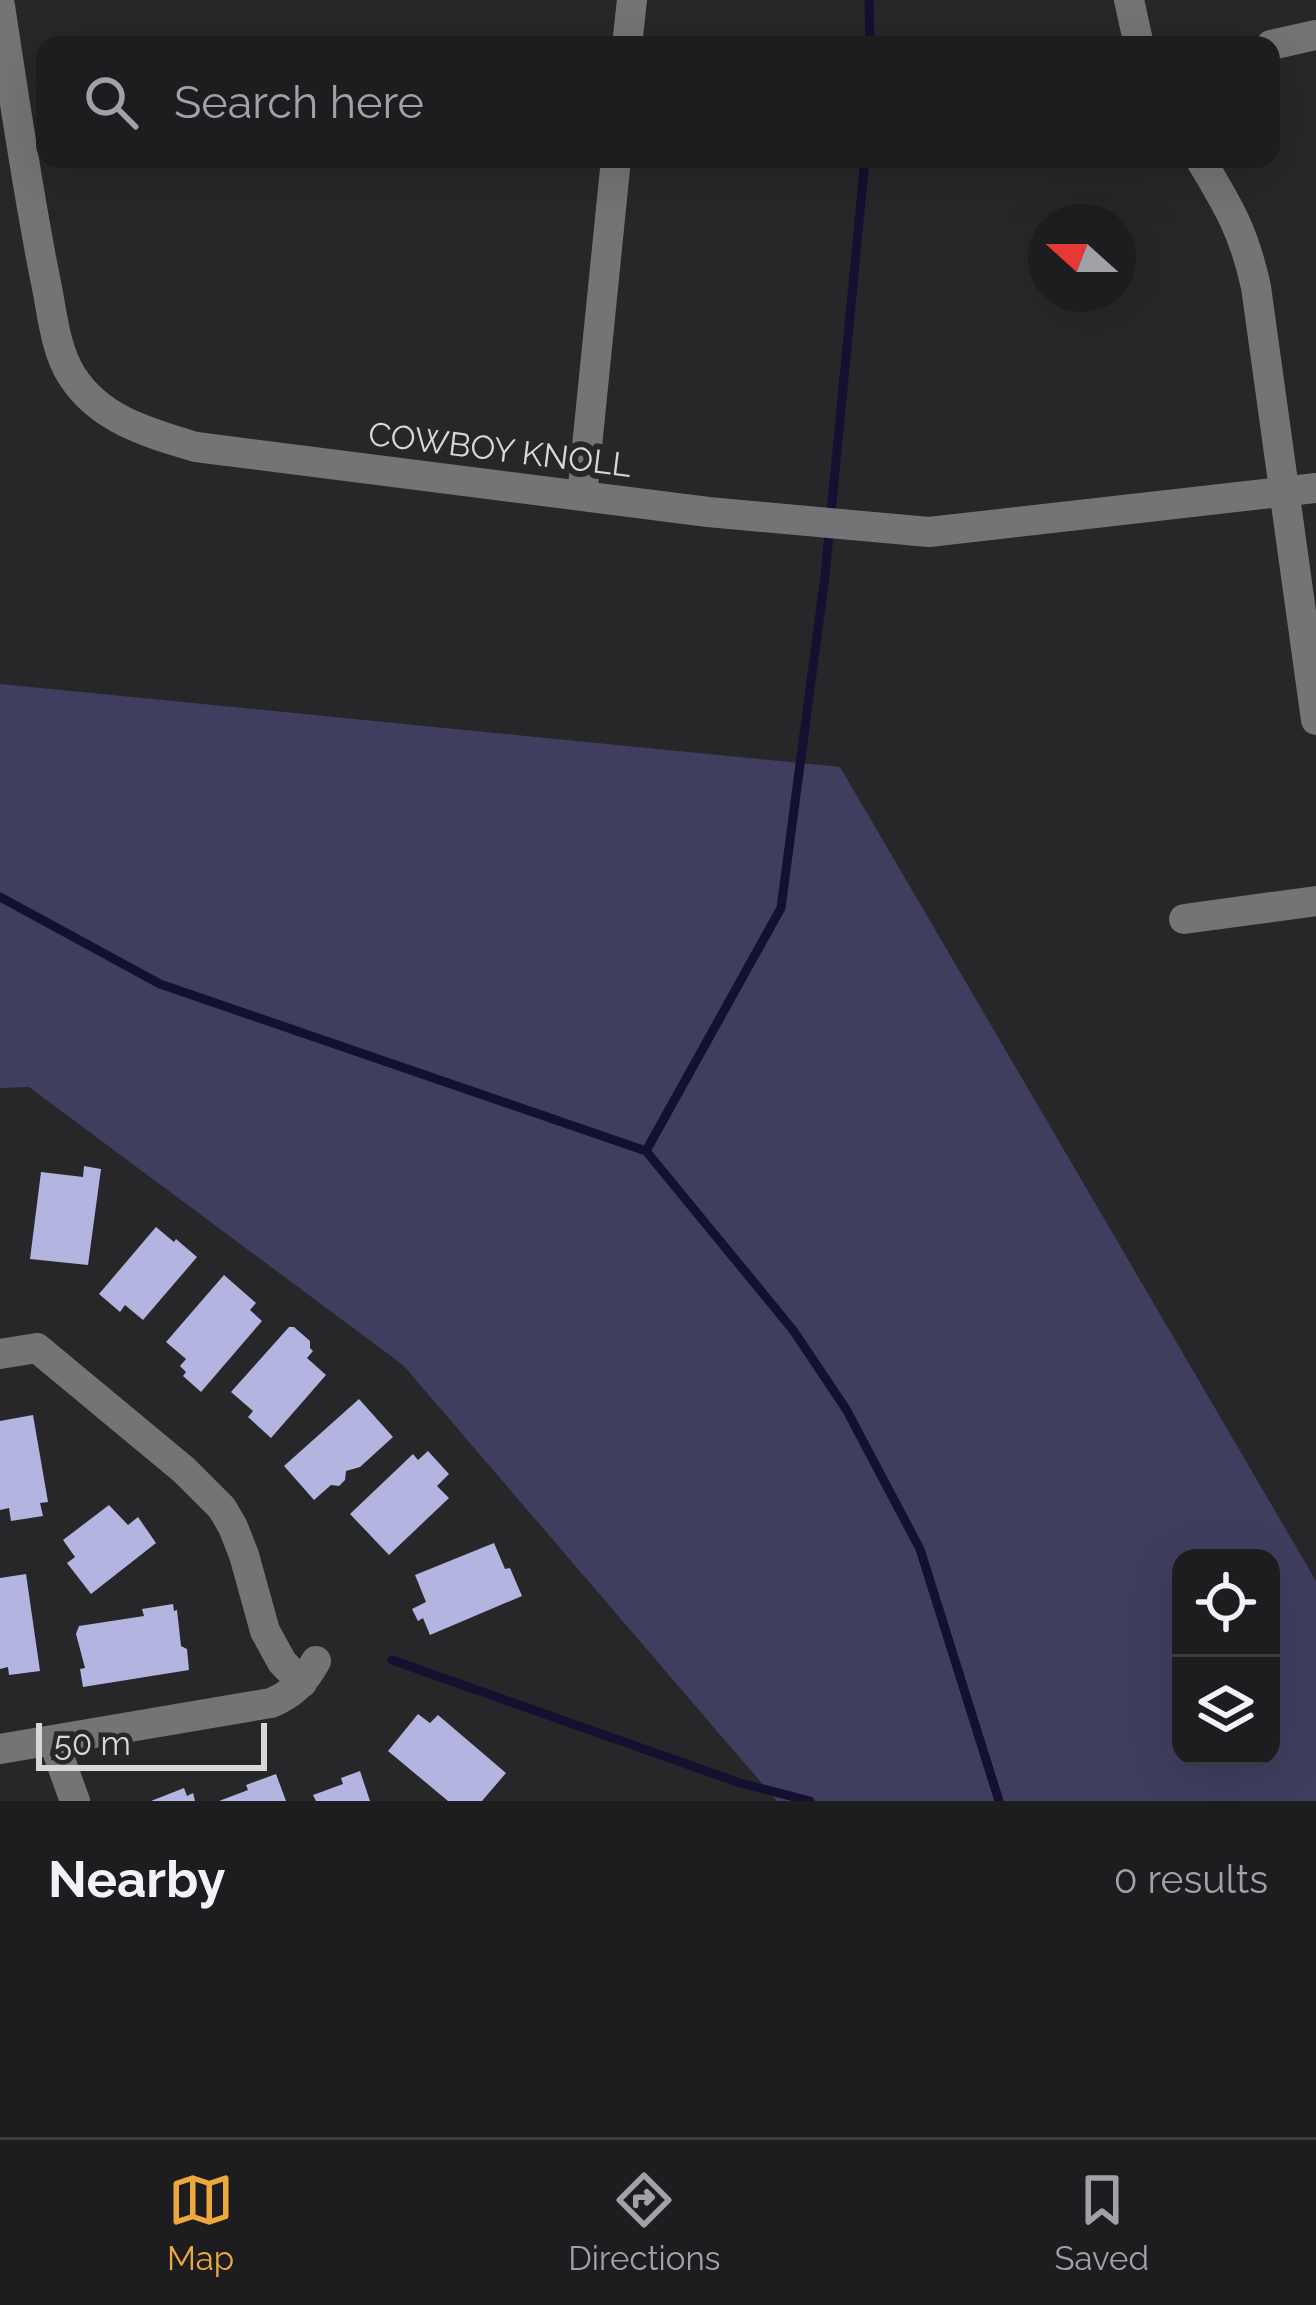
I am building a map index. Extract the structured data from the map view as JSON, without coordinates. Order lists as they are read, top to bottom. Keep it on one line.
{"streets":{"street":["COWBOY KNOLL"]},"scale_bar":"50 m","north":"left","page":{"search":"Search here","scale":"50 m","heading":["Nearby","0 results"],"nav":["Map","Directions","Saved"]}}
